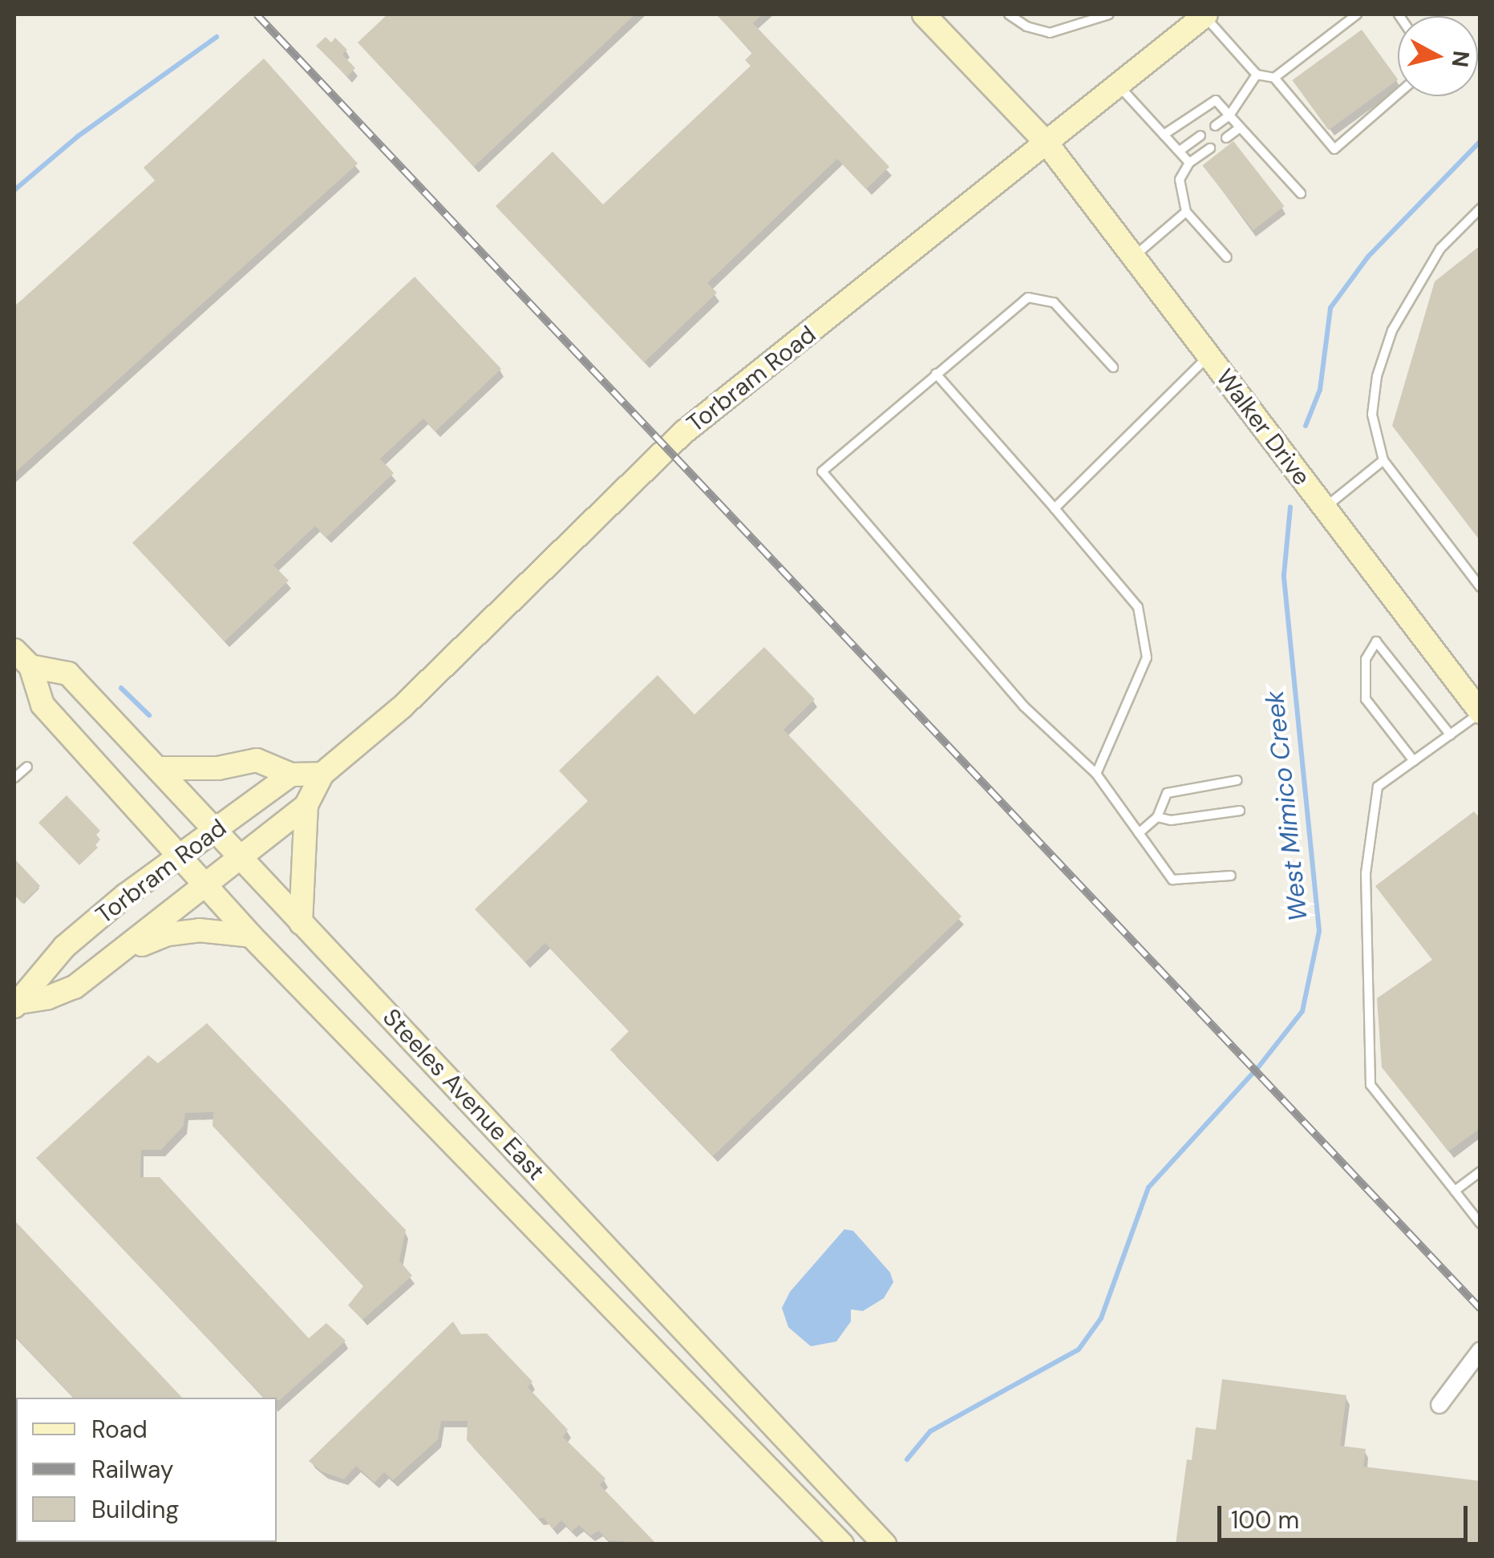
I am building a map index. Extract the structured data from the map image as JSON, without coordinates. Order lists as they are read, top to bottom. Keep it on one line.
{"streets":{"main road":["Torbram Road","Walker Drive","Steeles Avenue East"]},"crossings":[["Torbram Road","Walker Drive"],["Torbram Road","Steeles Avenue East"]],"water":["West Mimico Creek"],"legend":["Road","Railway","Building"],"scale_bar":"100 m","north":"right"}
